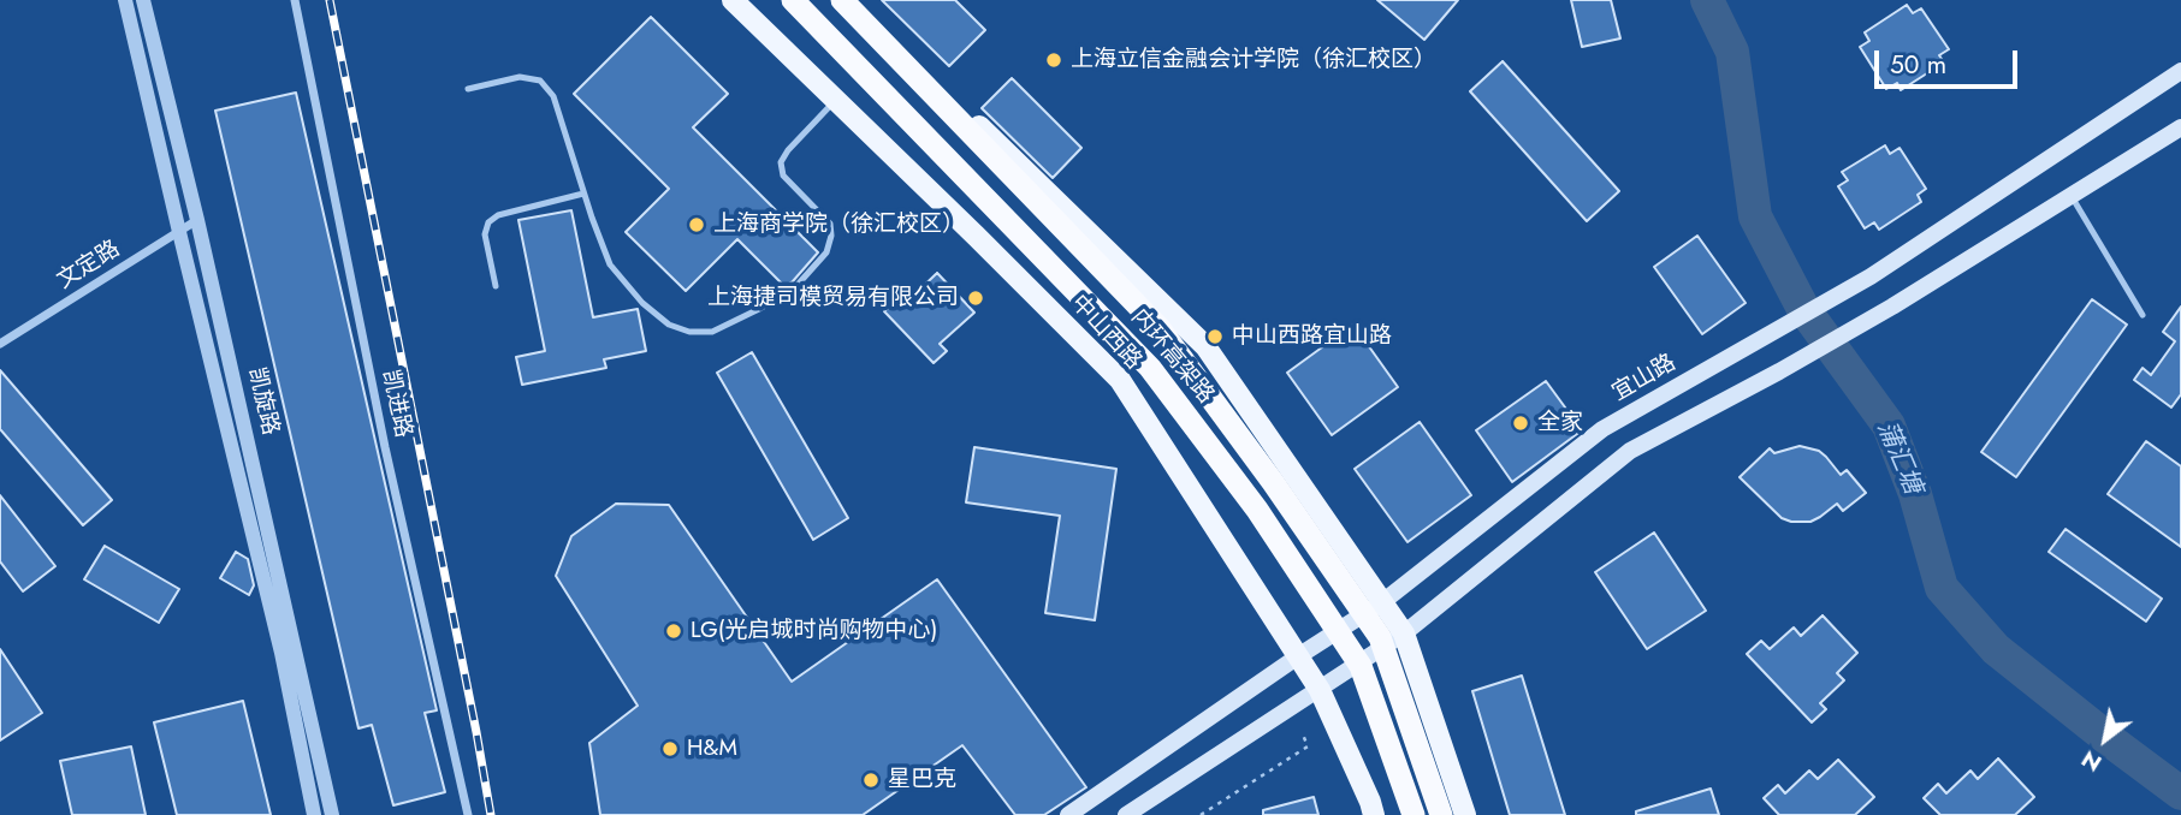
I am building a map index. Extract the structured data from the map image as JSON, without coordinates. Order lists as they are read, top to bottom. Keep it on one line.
{"streets":{"highway":["内环高架路"],"main road":["中山西路","宜山路"],"street":["文定路","凯旋路","凯进路"]},"crossings":[["文定路","凯旋路"],["中山西路","宜山路"]],"water":["蒲汇塘"],"places":["上海立信金融会计学院（徐汇校区）","上海商学院（徐汇校区）","上海捷司模贸易有限公司","中山西路宜山路","全家","LG(光启城时尚购物中心)","H&M","星巴克"],"scale_bar":"50 m","north":"bottom left"}
